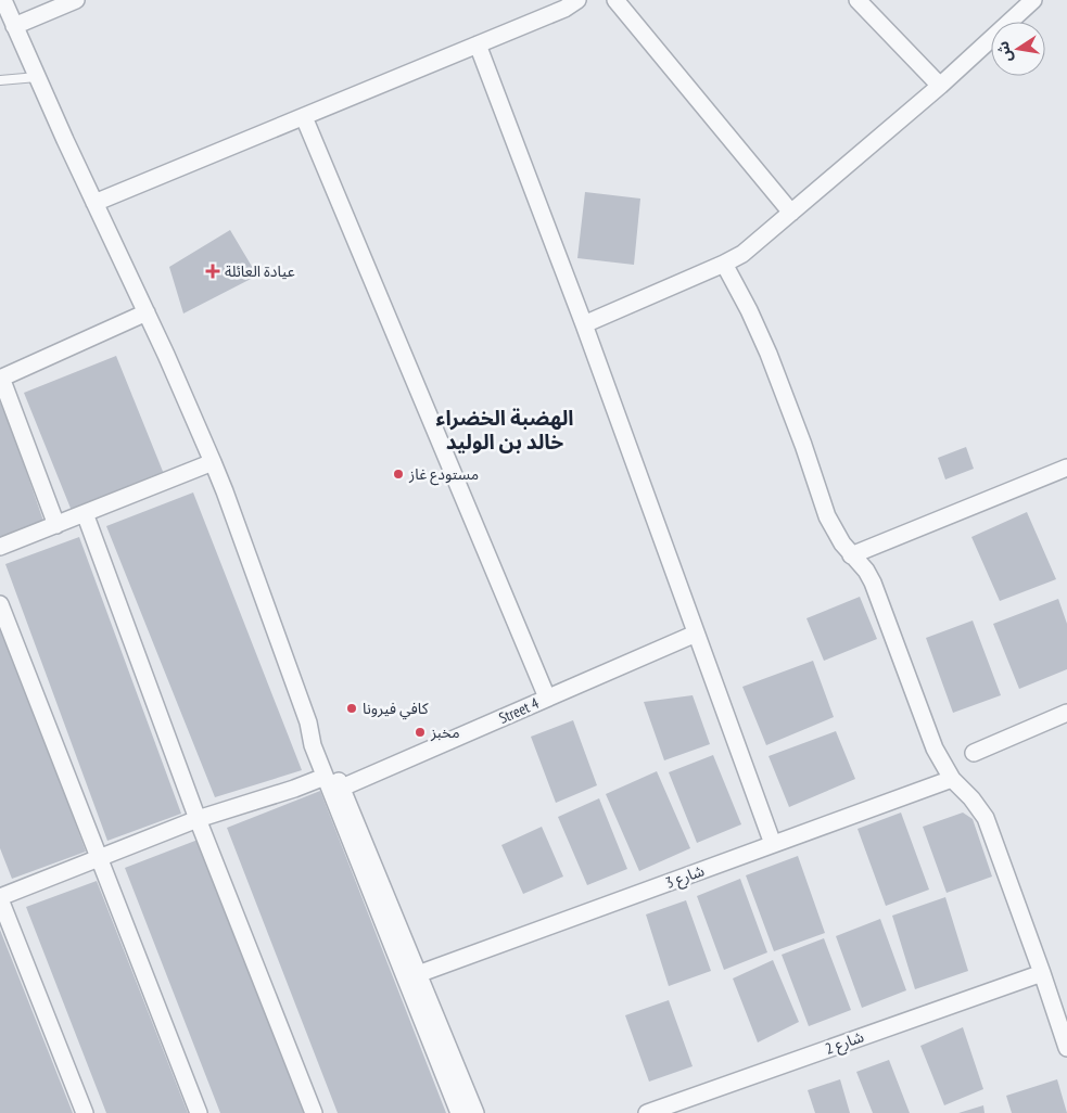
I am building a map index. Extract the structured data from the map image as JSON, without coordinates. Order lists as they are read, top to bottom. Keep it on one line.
{"streets":{"street":["Street 4","شارع 3","شارع 2"]},"districts":["الهضبة الخضراء خالد بن الوليد"],"places":{"health":["عيادة العائلة"],"other":["مستودع غاز","كافي فيرونا","مخبز"]},"north":"left"}
